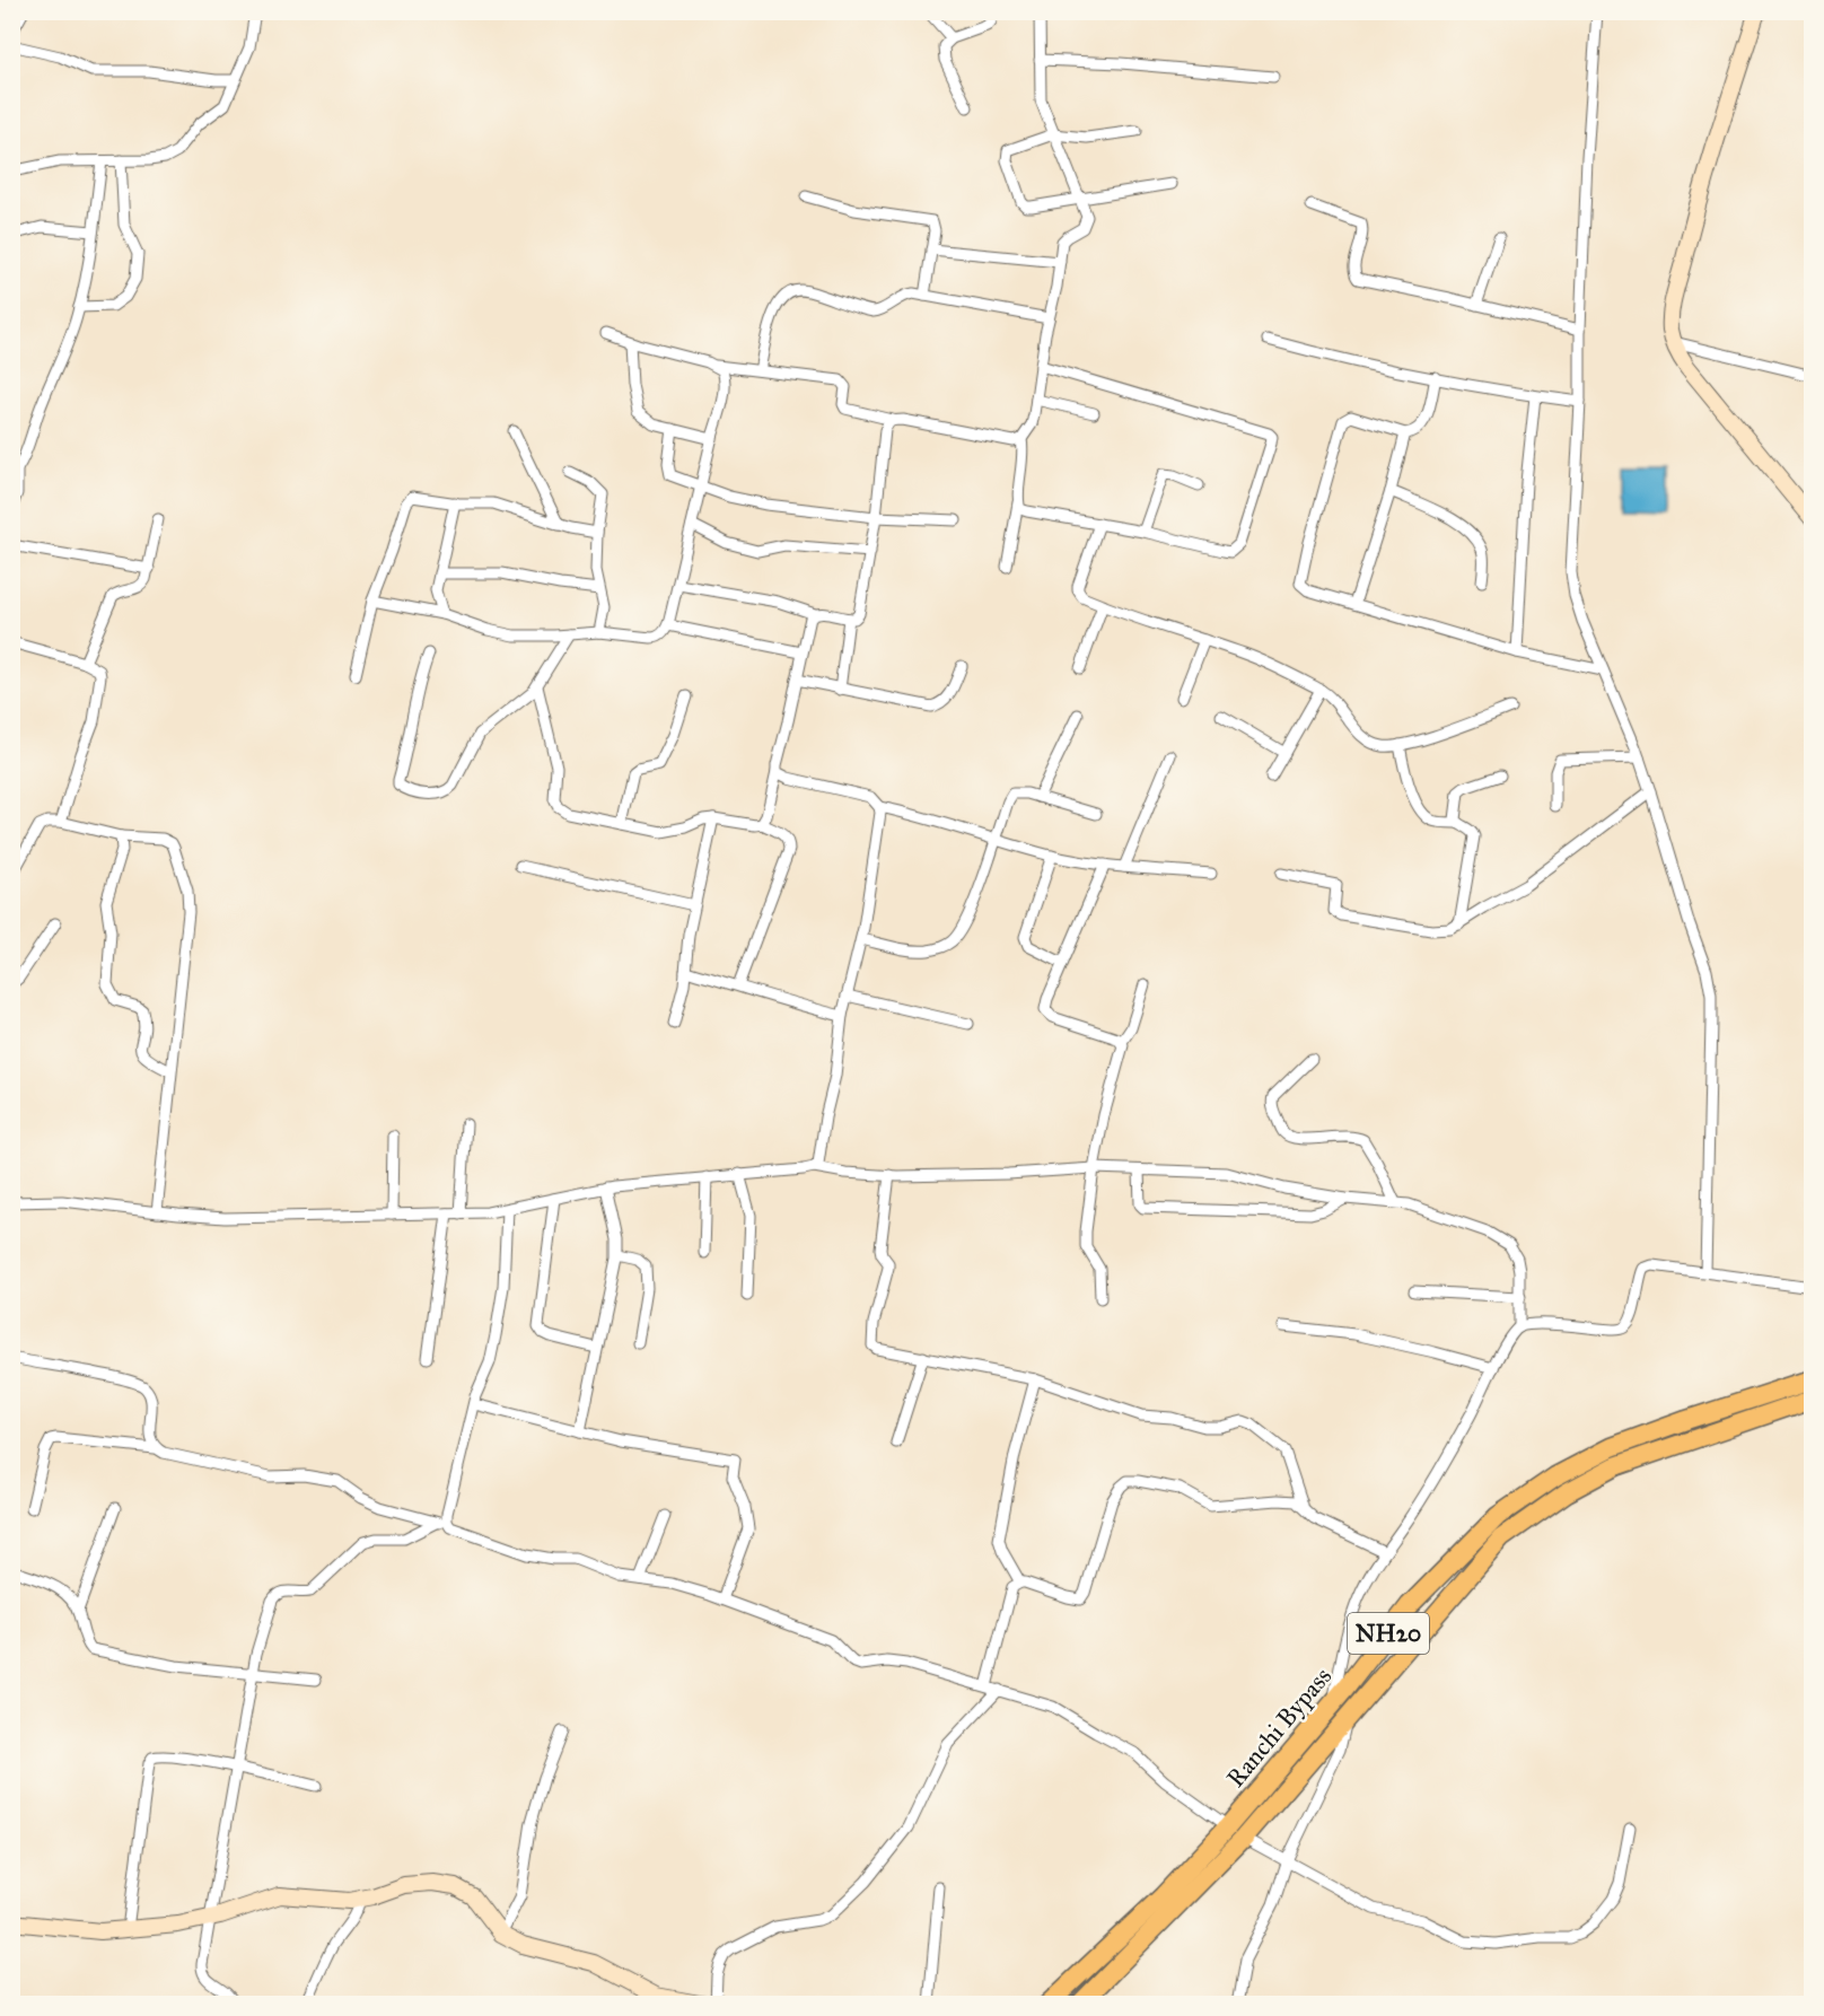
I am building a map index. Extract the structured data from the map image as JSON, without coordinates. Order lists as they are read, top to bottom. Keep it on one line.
{"streets":{"highway":["NH20","Ranchi Bypass"]}}
